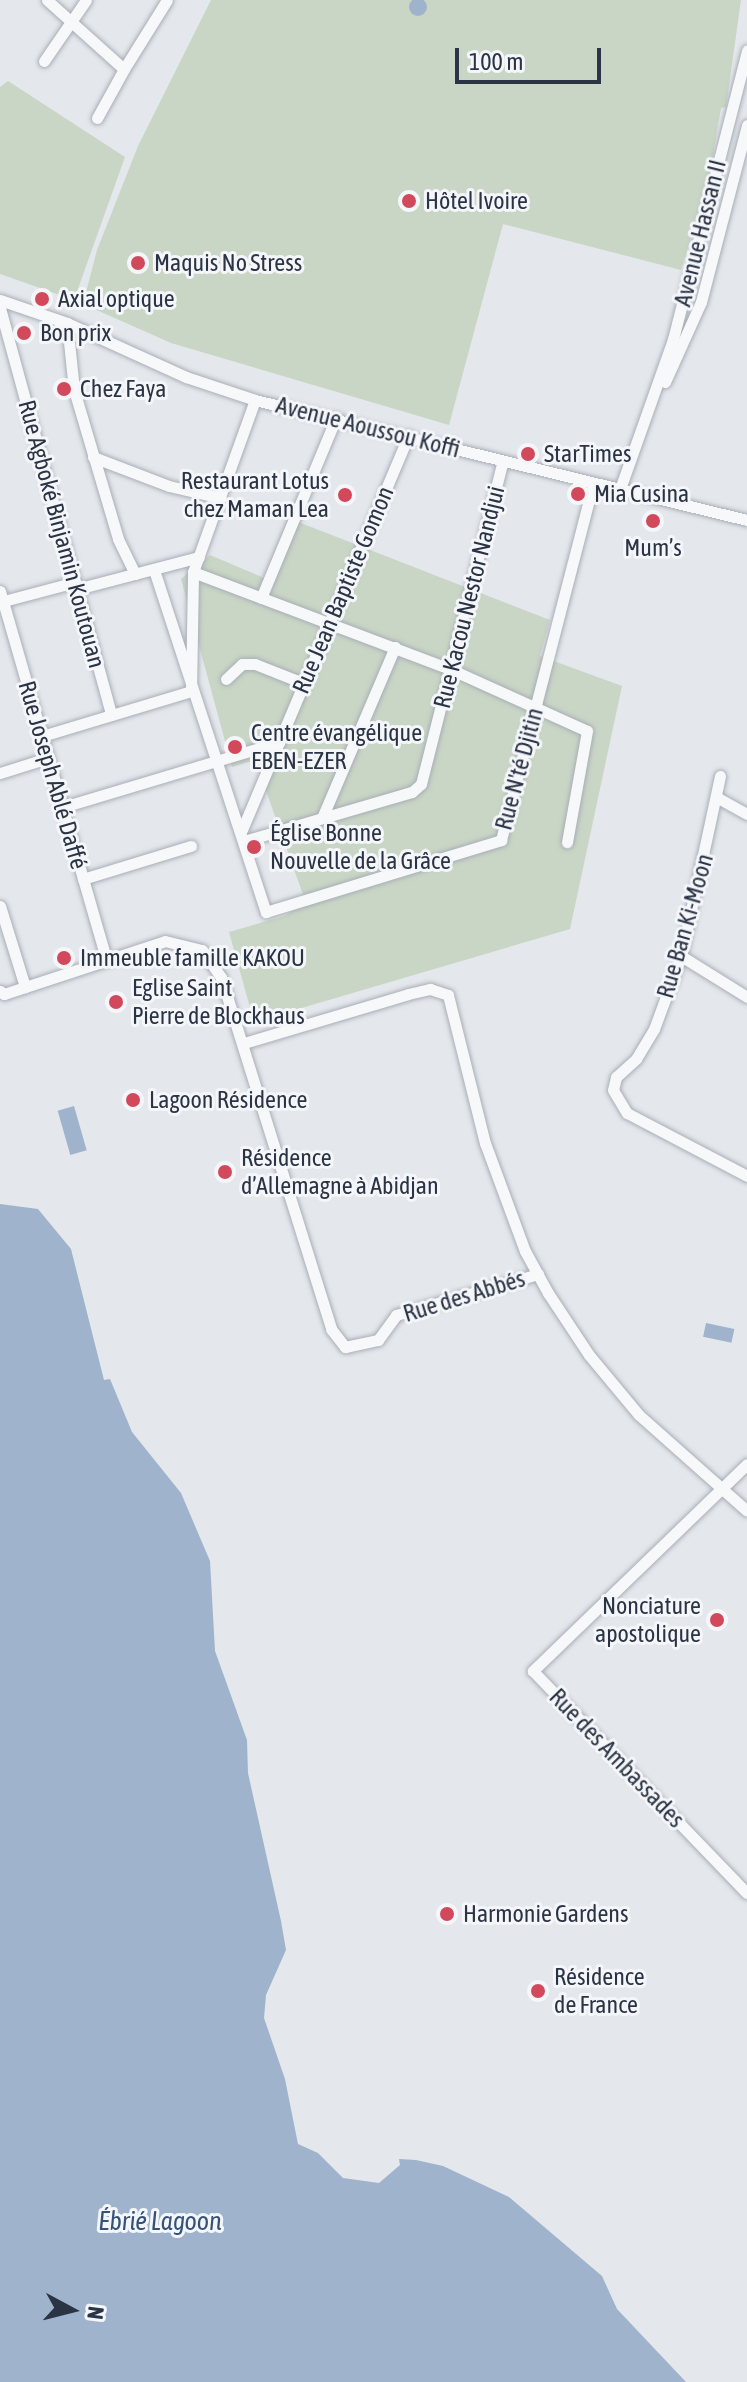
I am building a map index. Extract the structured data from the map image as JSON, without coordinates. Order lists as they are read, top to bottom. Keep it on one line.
{"streets":{"street":["Avenue Hassan II","Avenue Aoussou Koffi","Rue Agboké Binjamin Koutouan","Rue Jean Baptiste Gomon","Rue Kacou Nestor Nandjui","Rue N'té Djitin","Rue Joseph Ablé Daffé","Rue Ban Ki-Moon","Rue des Abbés","Rue des Ambassades"]},"crossings":[["Avenue Hassan II","Avenue Aoussou Koffi"],["Avenue Aoussou Koffi","Rue Jean Baptiste Gomon"],["Avenue Aoussou Koffi","Rue Kacou Nestor Nandjui"],["Avenue Aoussou Koffi","Rue N'té Djitin"],["Rue Jean Baptiste Gomon","Rue Kacou Nestor Nandjui"],["Rue Jean Baptiste Gomon","Rue N'té Djitin"],["Rue Kacou Nestor Nandjui","Rue N'té Djitin"],["Rue Joseph Ablé Daffé","Rue des Abbés"]],"water":["Ébrié Lagoon"],"places":["Hôtel Ivoire","Maquis No Stress","Axial optique","Bon prix","Chez Faya","StarTimes","Mia Cusina","Restaurant Lotus chez Maman Lea","Mum’s","Centre évangélique EBEN-EZER","Église Bonne Nouvelle de la Grâce","Immeuble famille KAKOU","Eglise Saint Pierre de Blockhaus","Lagoon Résidence","Résidence d’Allemagne à Abidjan","Nonciature apostolique","Harmonie Gardens","Résidence de France"],"scale_bar":"100 m","north":"right"}
